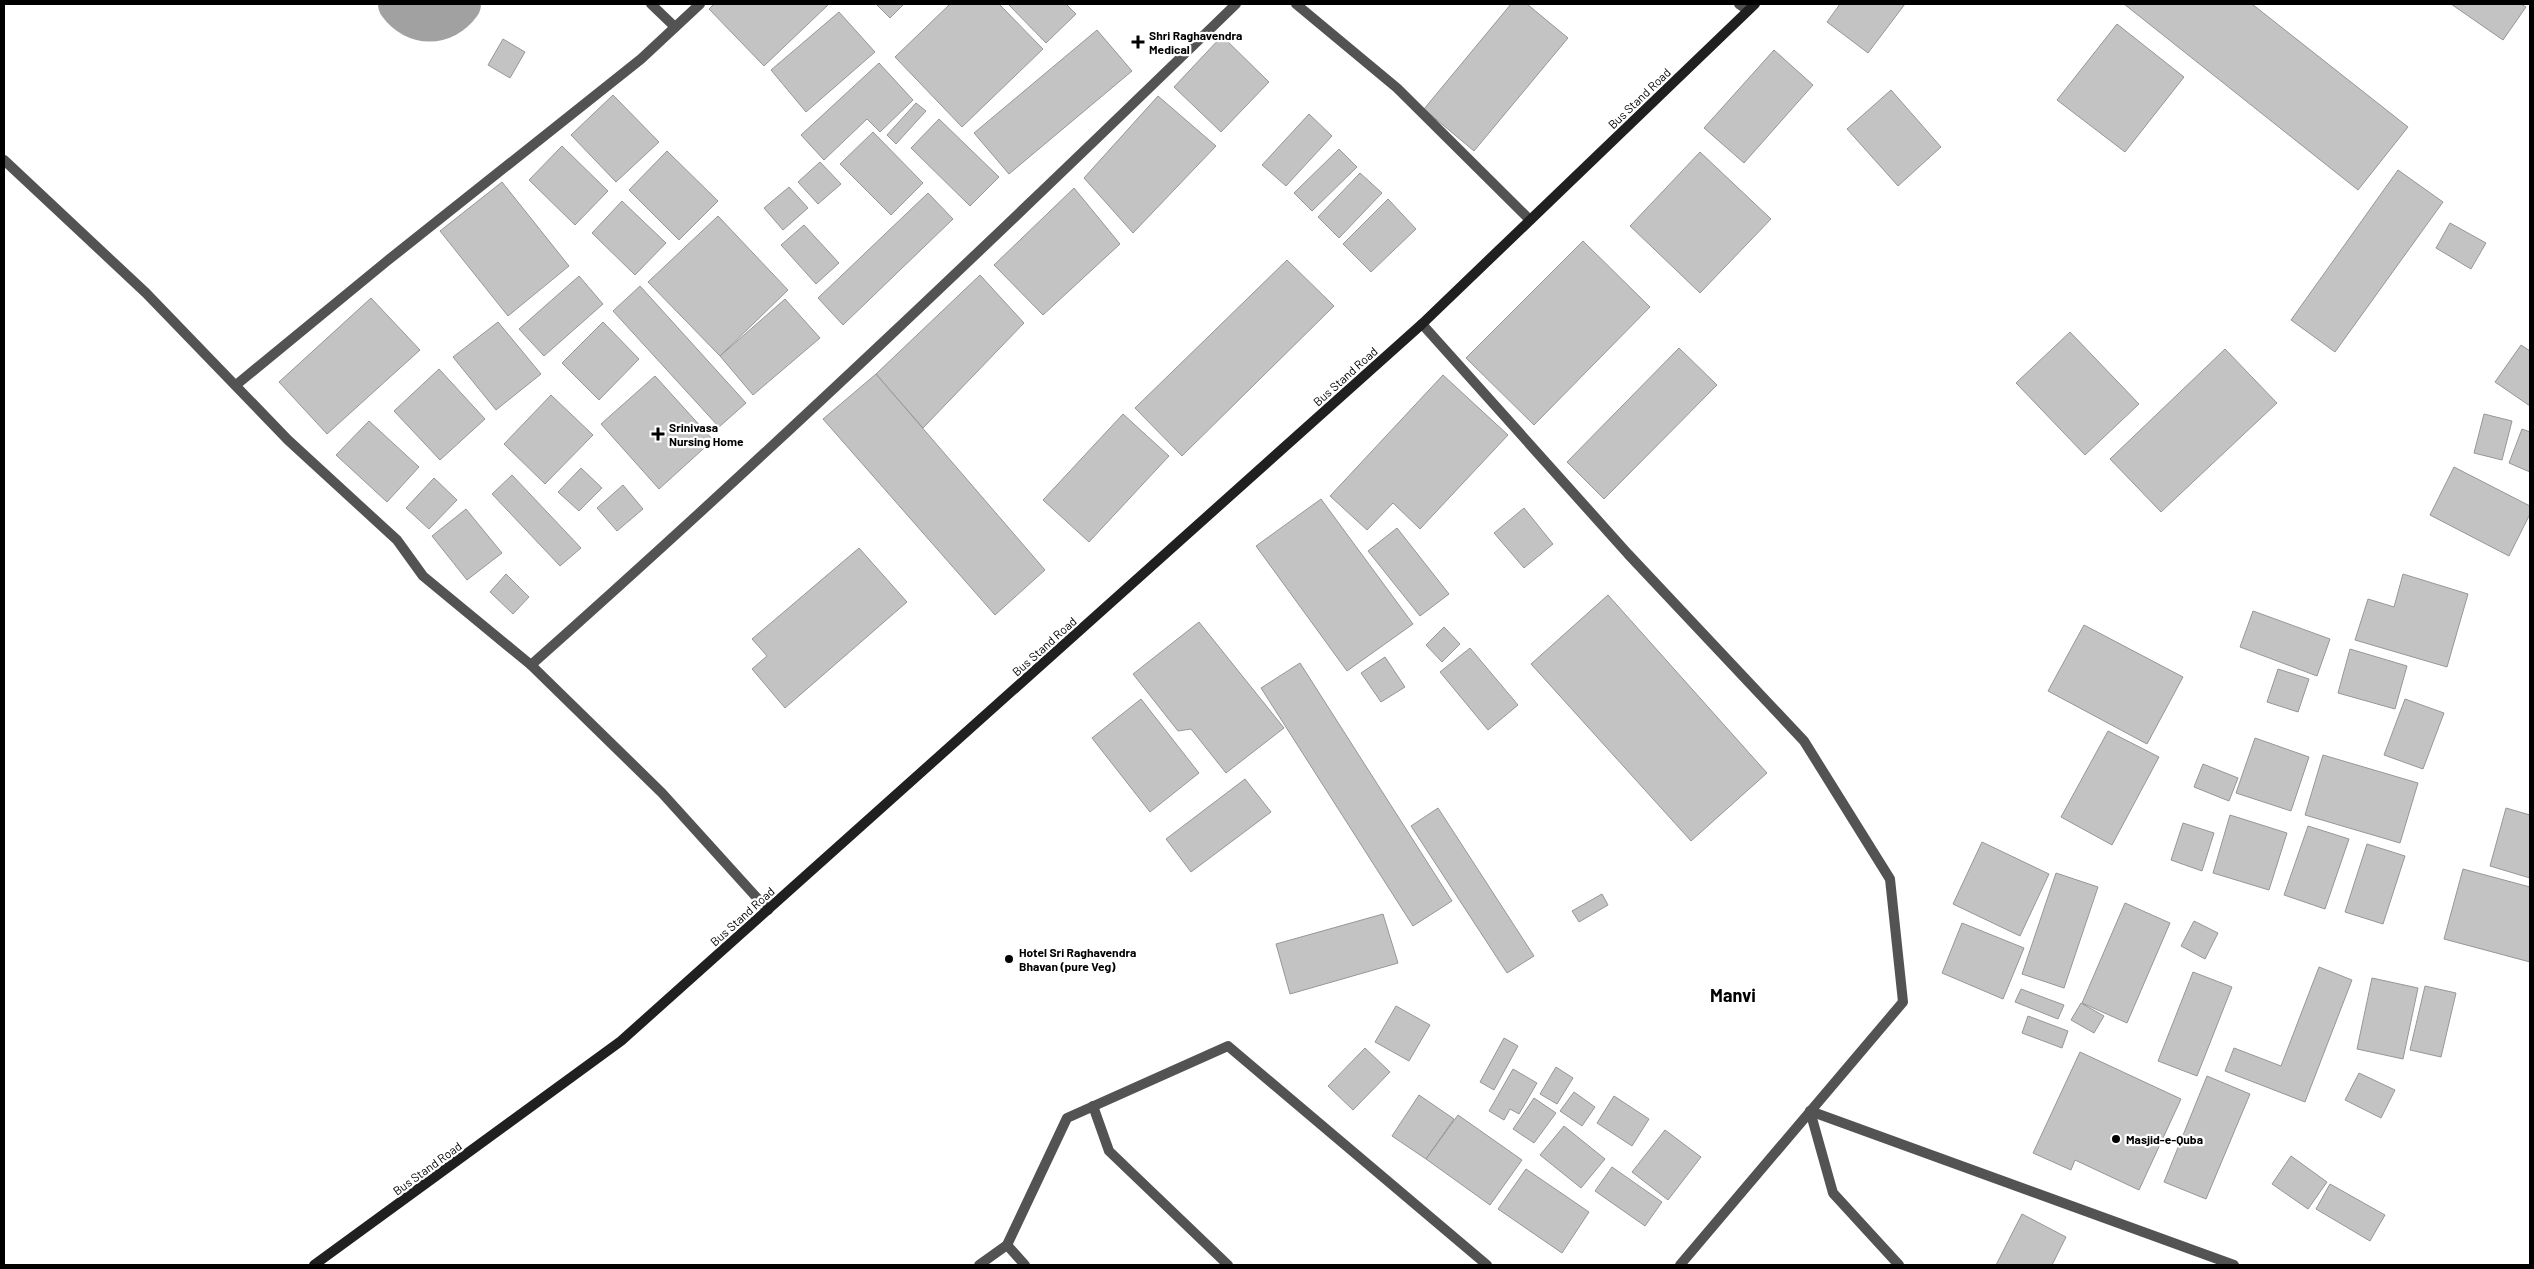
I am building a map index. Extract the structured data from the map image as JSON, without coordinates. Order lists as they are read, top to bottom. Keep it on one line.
{"streets":{"main road":["Bus Stand Road"]},"districts":["Manvi"],"places":{"health":["Shri Raghavendra Medical","Srinivasa Nursing Home"],"other":["Hotel Sri Raghavendra Bhavan (pure Veg)","Masjid-e-Quba"]}}
